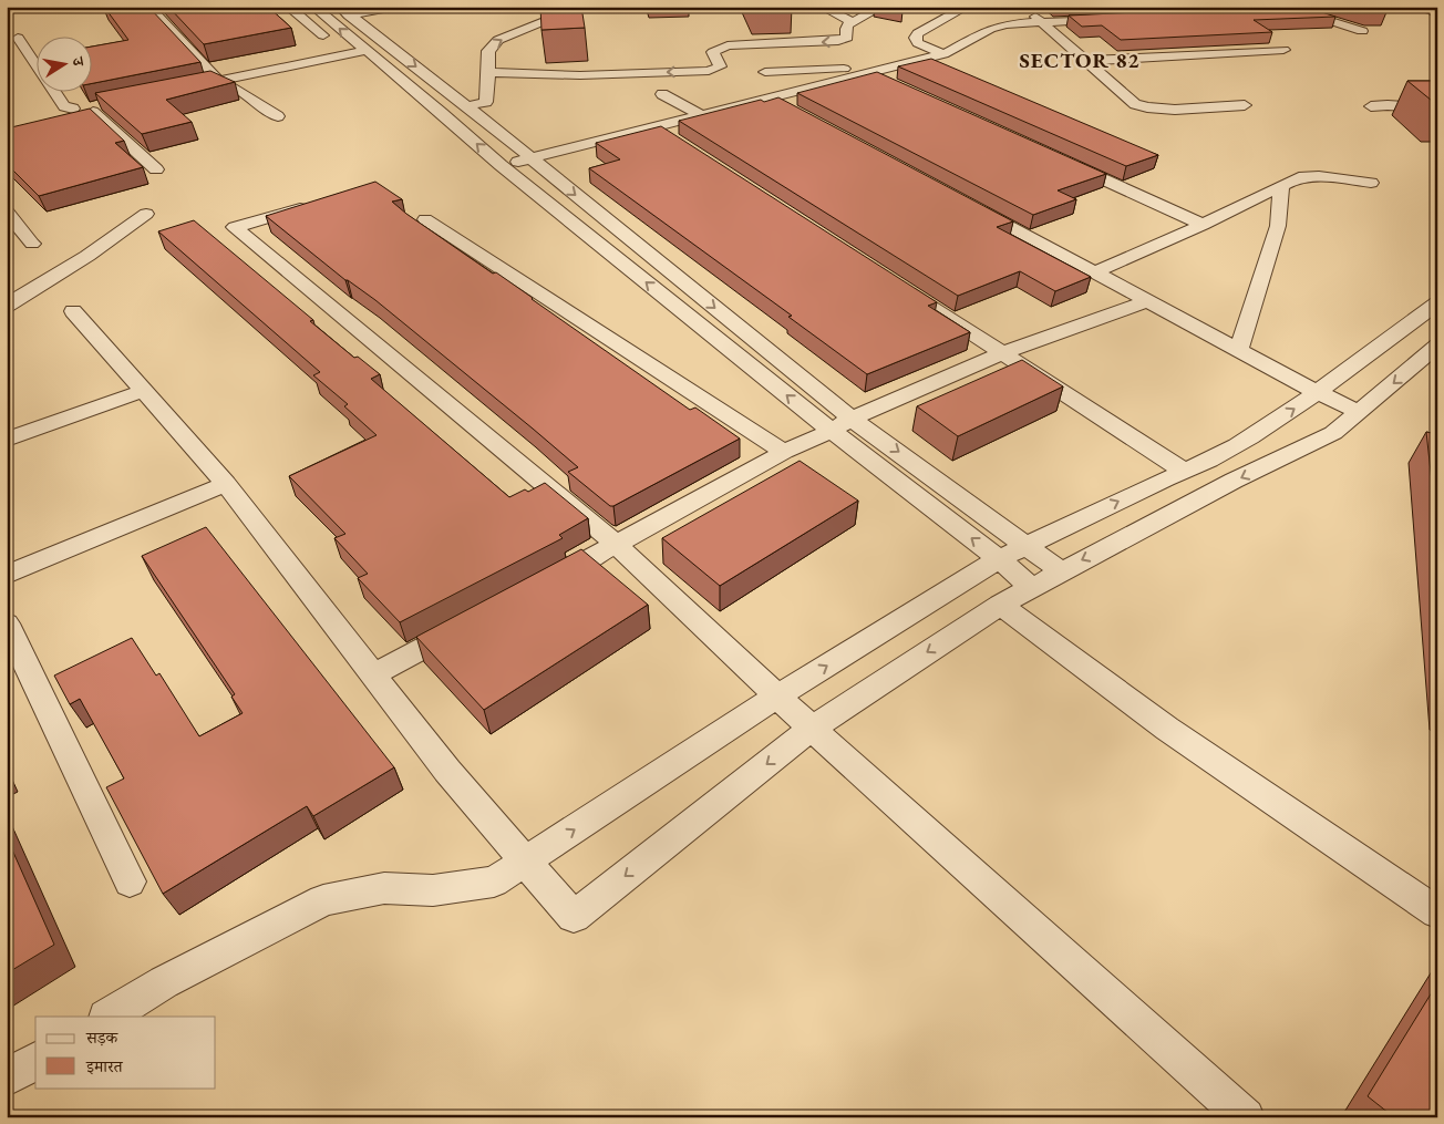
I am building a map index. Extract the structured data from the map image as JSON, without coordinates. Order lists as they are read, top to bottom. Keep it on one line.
{"districts":["SECTOR 82"],"legend":["सड़क","इमारत"],"north":"right"}
